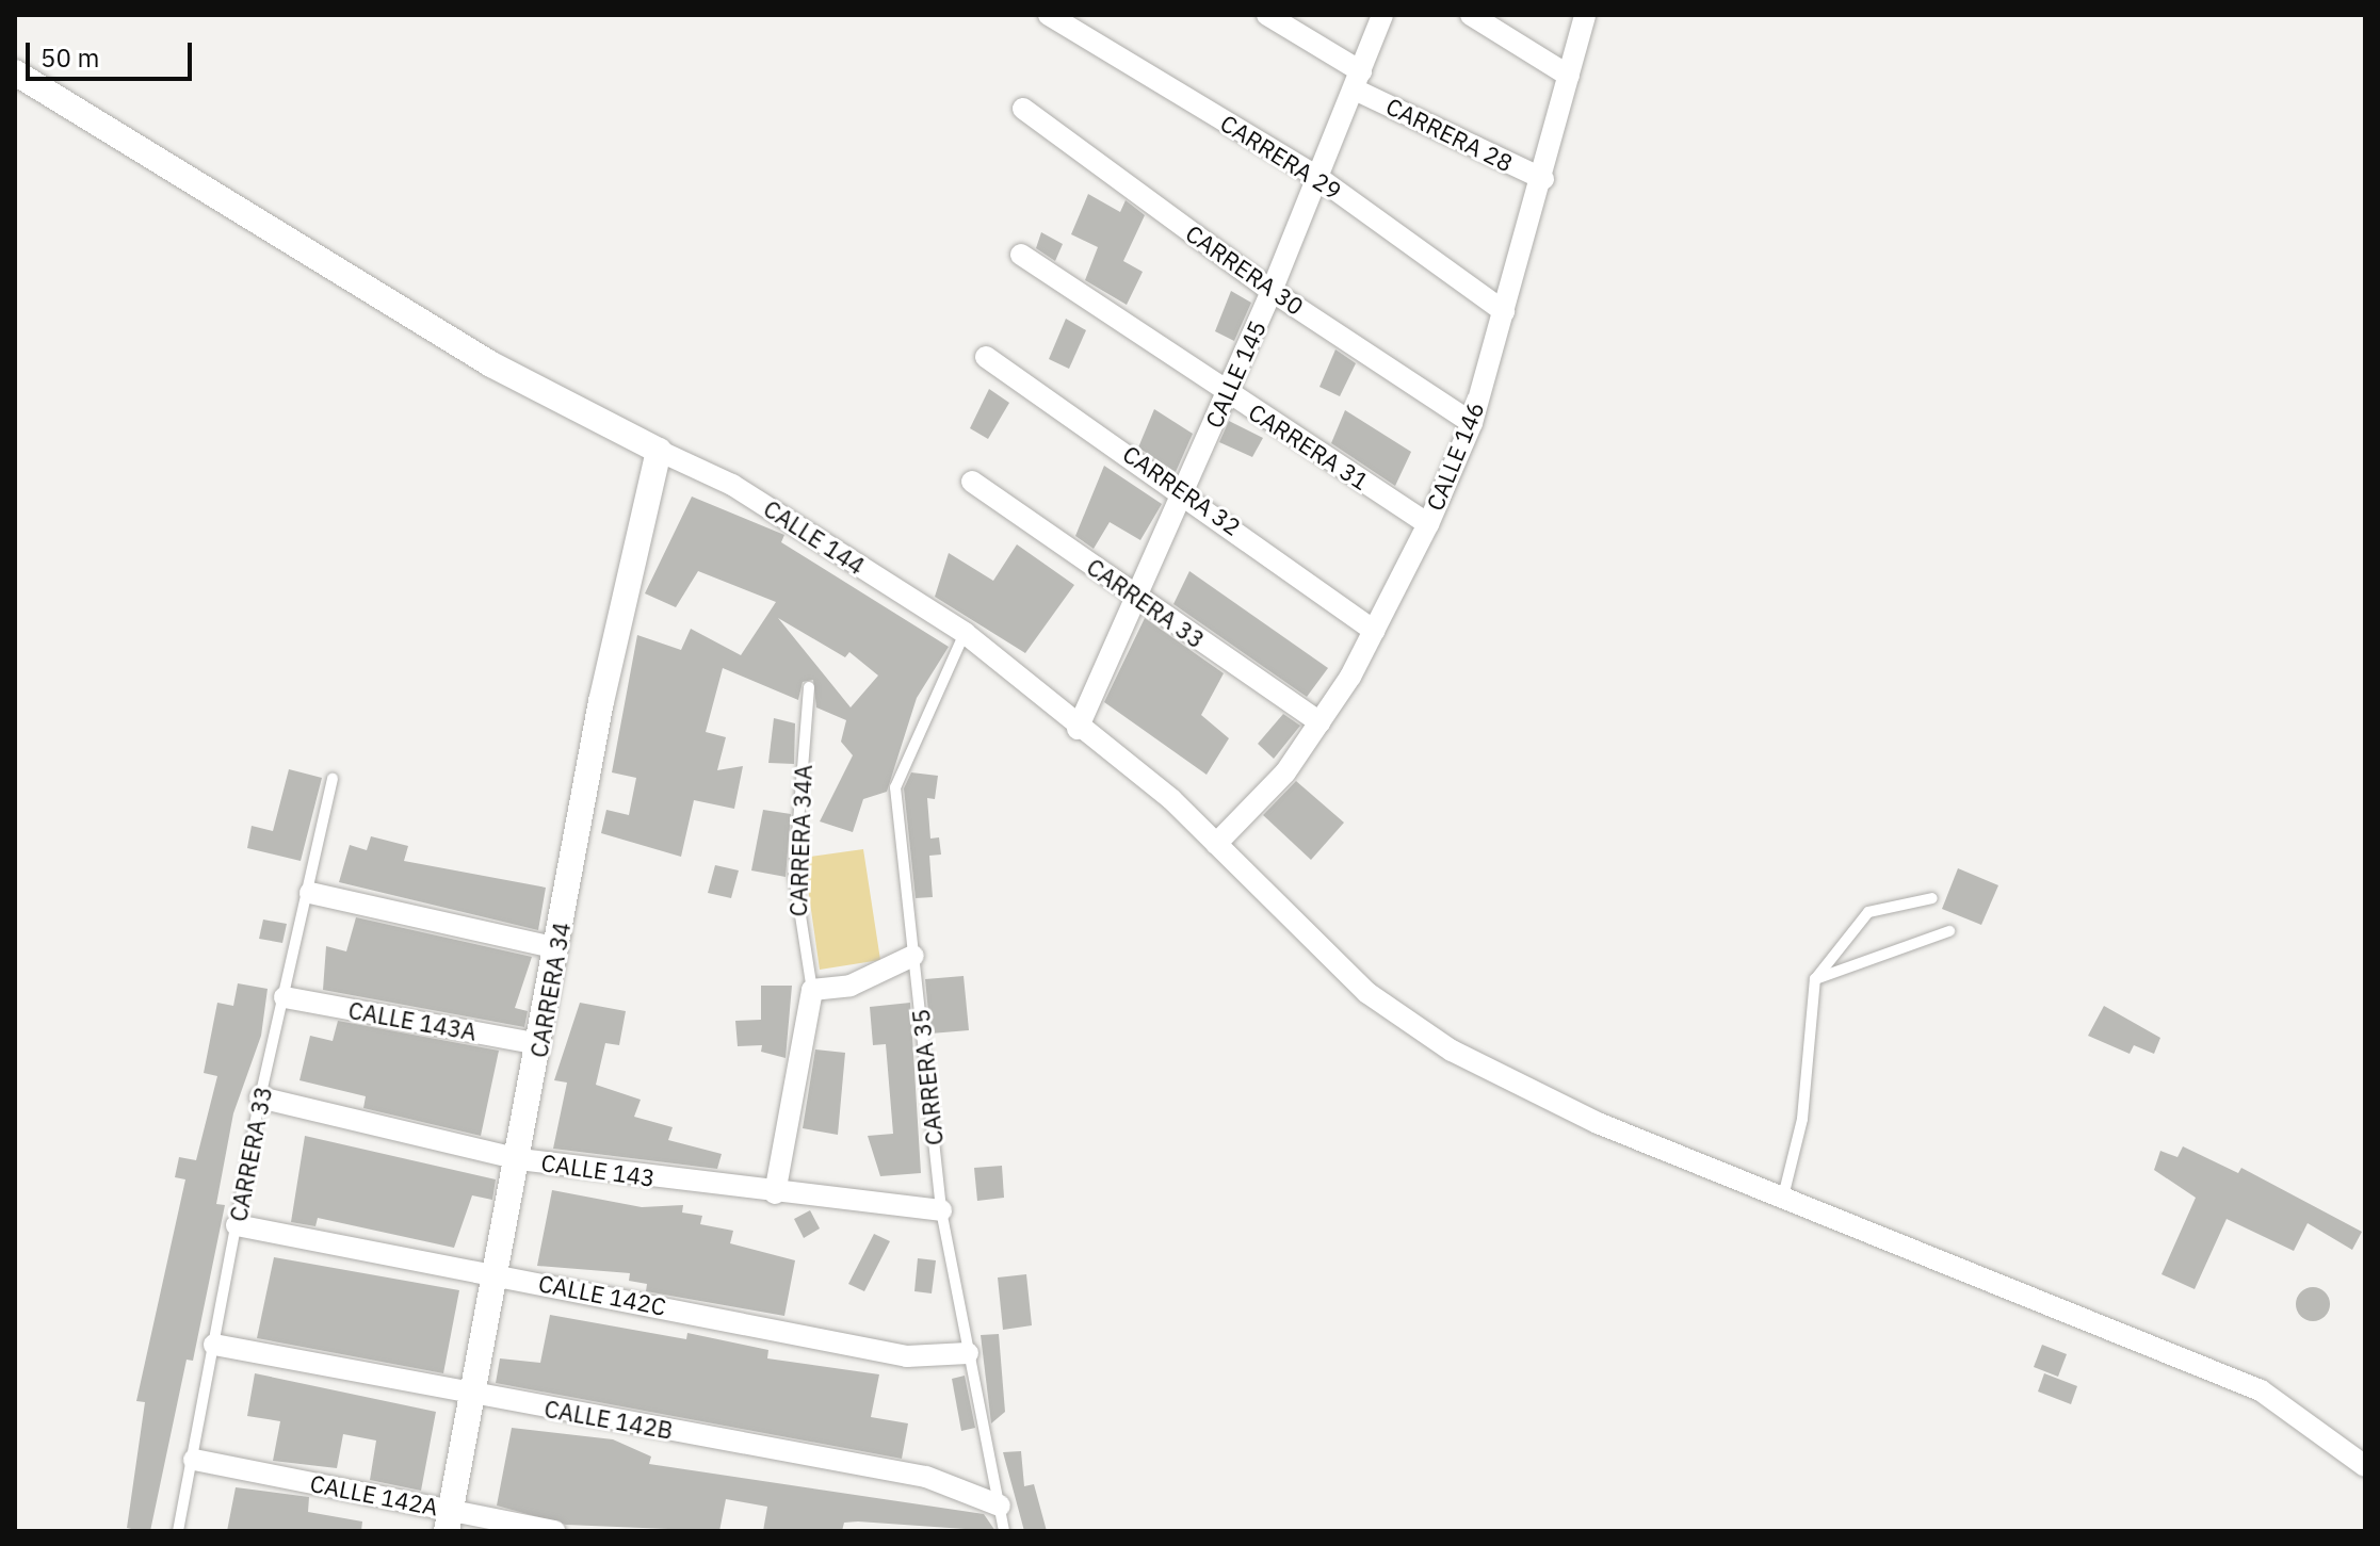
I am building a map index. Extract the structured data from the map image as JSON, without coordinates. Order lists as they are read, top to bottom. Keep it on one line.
{"streets":{"street":["CARRERA 28","CARRERA 29","CARRERA 30","CALLE 145","CARRERA 31","CALLE 146","CARRERA 32","CALLE 144","CARRERA 33","CARRERA 34A","CARRERA 34","CALLE 143A","CALLE 143","CALLE 142C","CALLE 142B","CALLE 142A"],"lane":["CARRERA 35"]},"crossings":[["CARRERA 28","CALLE 145"],["CARRERA 28","CALLE 146"],["CARRERA 29","CALLE 145"],["CARRERA 29","CALLE 146"],["CARRERA 30","CALLE 145"],["CARRERA 30","CALLE 146"],["CALLE 145","CARRERA 31"],["CALLE 145","CARRERA 32"],["CALLE 145","CARRERA 33"],["CARRERA 31","CALLE 146"],["CALLE 146","CARRERA 32"],["CALLE 146","CARRERA 33"],["CALLE 144","CARRERA 34"],["CALLE 144","CARRERA 35"],["CARRERA 33","CALLE 143A"],["CARRERA 33","CALLE 143"],["CARRERA 33","CALLE 142C"],["CARRERA 33","CALLE 142B"],["CARRERA 33","CALLE 142A"],["CARRERA 34A","CALLE 143"],["CARRERA 34","CALLE 143A"],["CARRERA 34","CALLE 143"],["CARRERA 34","CALLE 142C"],["CARRERA 34","CALLE 142B"],["CARRERA 34","CALLE 142A"],["CARRERA 35","CALLE 143"],["CARRERA 35","CALLE 142C"],["CARRERA 35","CALLE 142B"]],"scale_bar":"50 m"}
